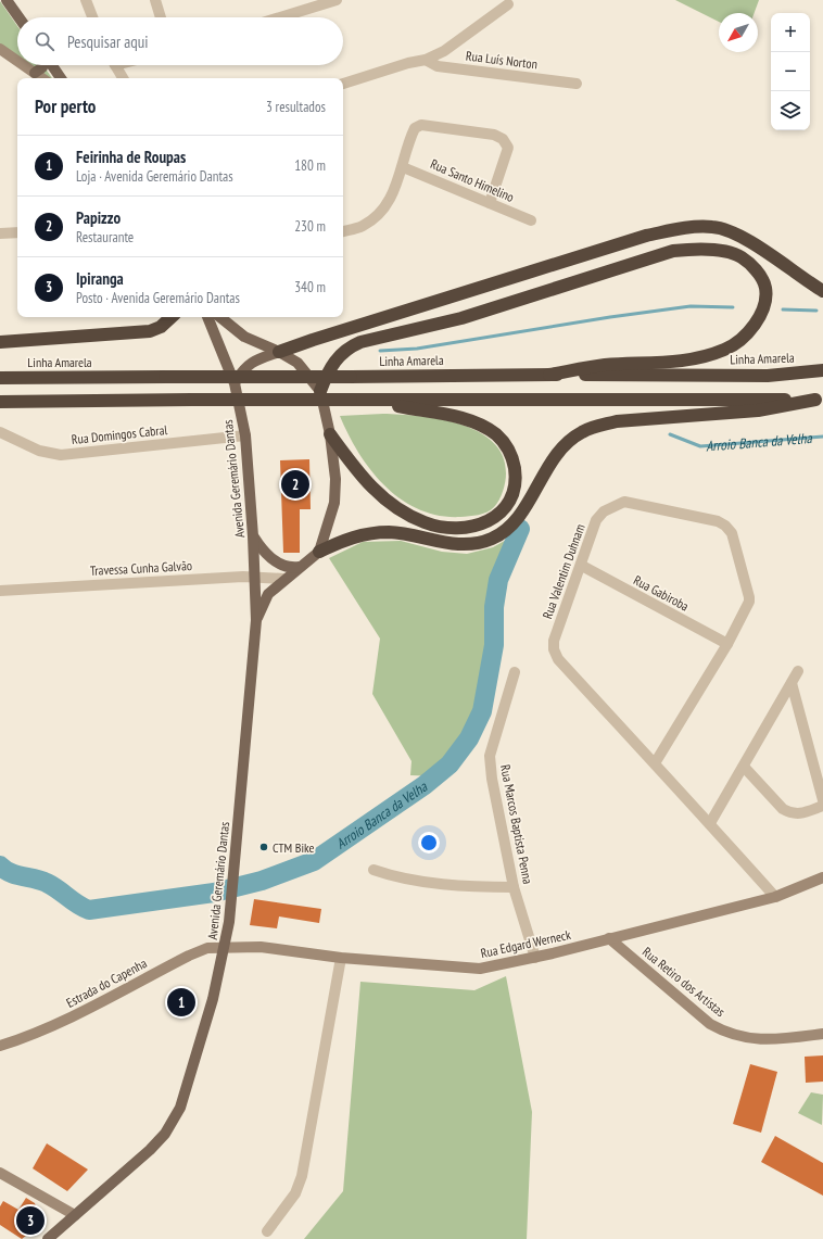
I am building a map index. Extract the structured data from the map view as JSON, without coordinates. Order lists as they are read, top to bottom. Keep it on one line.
{"streets":{"highway":["Linha Amarela"],"main road":["Avenida Geremário Dantas"],"street":["Rua Luís Norton","Rua Santo Himelino","Rua Domingos Cabral","Travessa Cunha Galvão","Rua Valentim Duhnam","Rua Gabiroba","Rua Marcos Baptista Penna","Rua Edgard Werneck","Rua Retiro dos Artistas","Estrada do Capenha"]},"crossings":[["Rua Domingos Cabral","Avenida Geremário Dantas"],["Avenida Geremário Dantas","Travessa Cunha Galvão"],["Avenida Geremário Dantas","Rua Edgard Werneck"],["Avenida Geremário Dantas","Estrada do Capenha"],["Rua Valentim Duhnam","Rua Gabiroba"],["Rua Valentim Duhnam","Rua Edgard Werneck"],["Rua Marcos Baptista Penna","Rua Edgard Werneck"],["Rua Edgard Werneck","Rua Retiro dos Artistas"],["Rua Edgard Werneck","Estrada do Capenha"]],"water":["Arroio Banca da Velha"],"places":["CTM Bike"],"north":"bottom left","page":{"map_buttons":["+","−"],"search":"Pesquisar aqui","heading":["Por perto","3 resultados"],"list":[{"mark":"1","name":"Feirinha de Roupas","note":"Loja · Avenida Geremário Dantas","value":"180 m"},{"mark":"2","name":"Papizzo","note":"Restaurante","value":"230 m"},{"mark":"3","name":"Ipiranga","note":"Posto · Avenida Geremário Dantas","value":"340 m"}],"pins":["2","1","3"]}}
